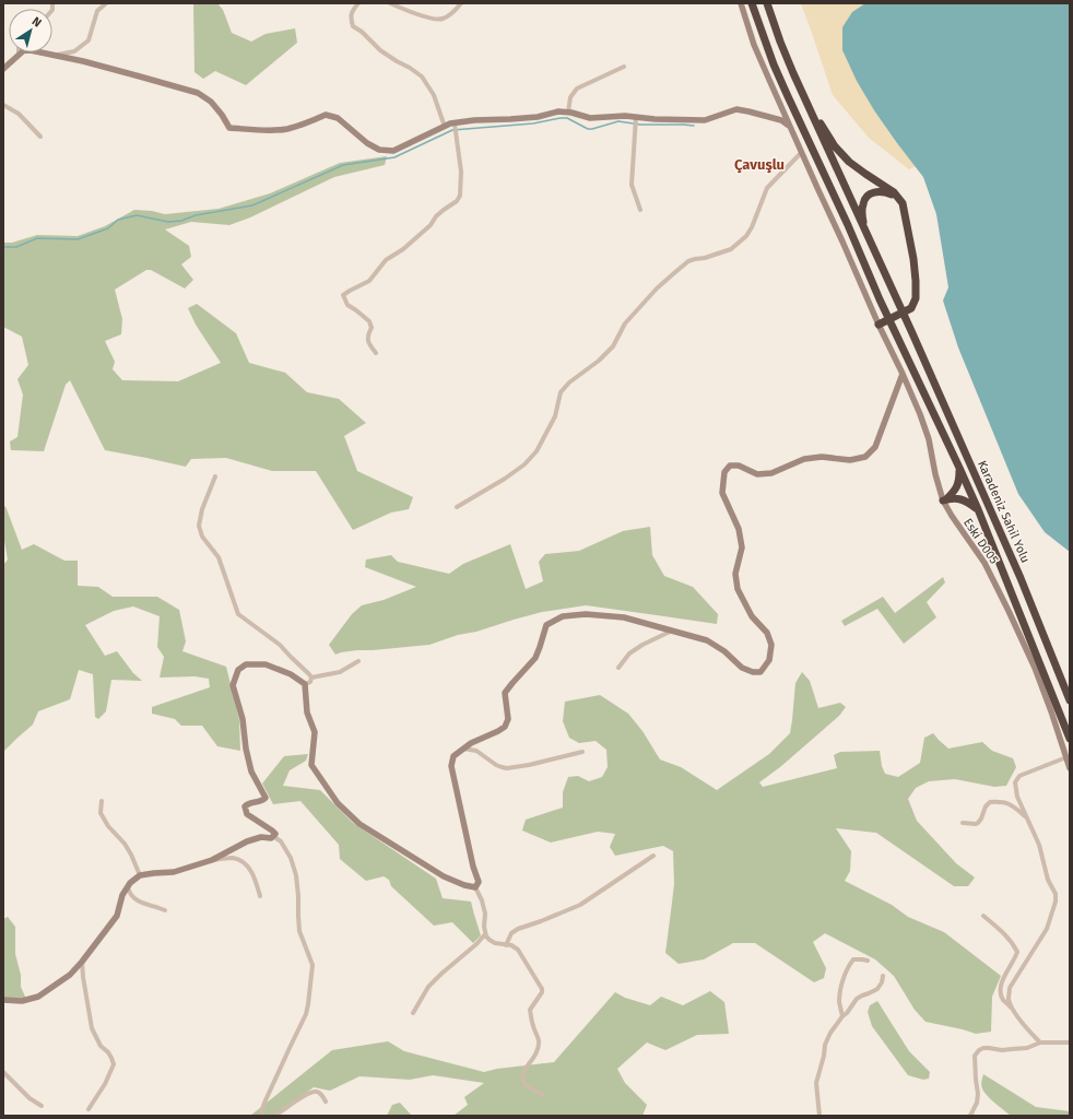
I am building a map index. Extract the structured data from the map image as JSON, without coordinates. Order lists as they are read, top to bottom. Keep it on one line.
{"streets":{"highway":["Karadeniz Sahil Yolu"],"street":["Eski D005"]},"districts":["Çavuşlu"],"north":"top right"}
